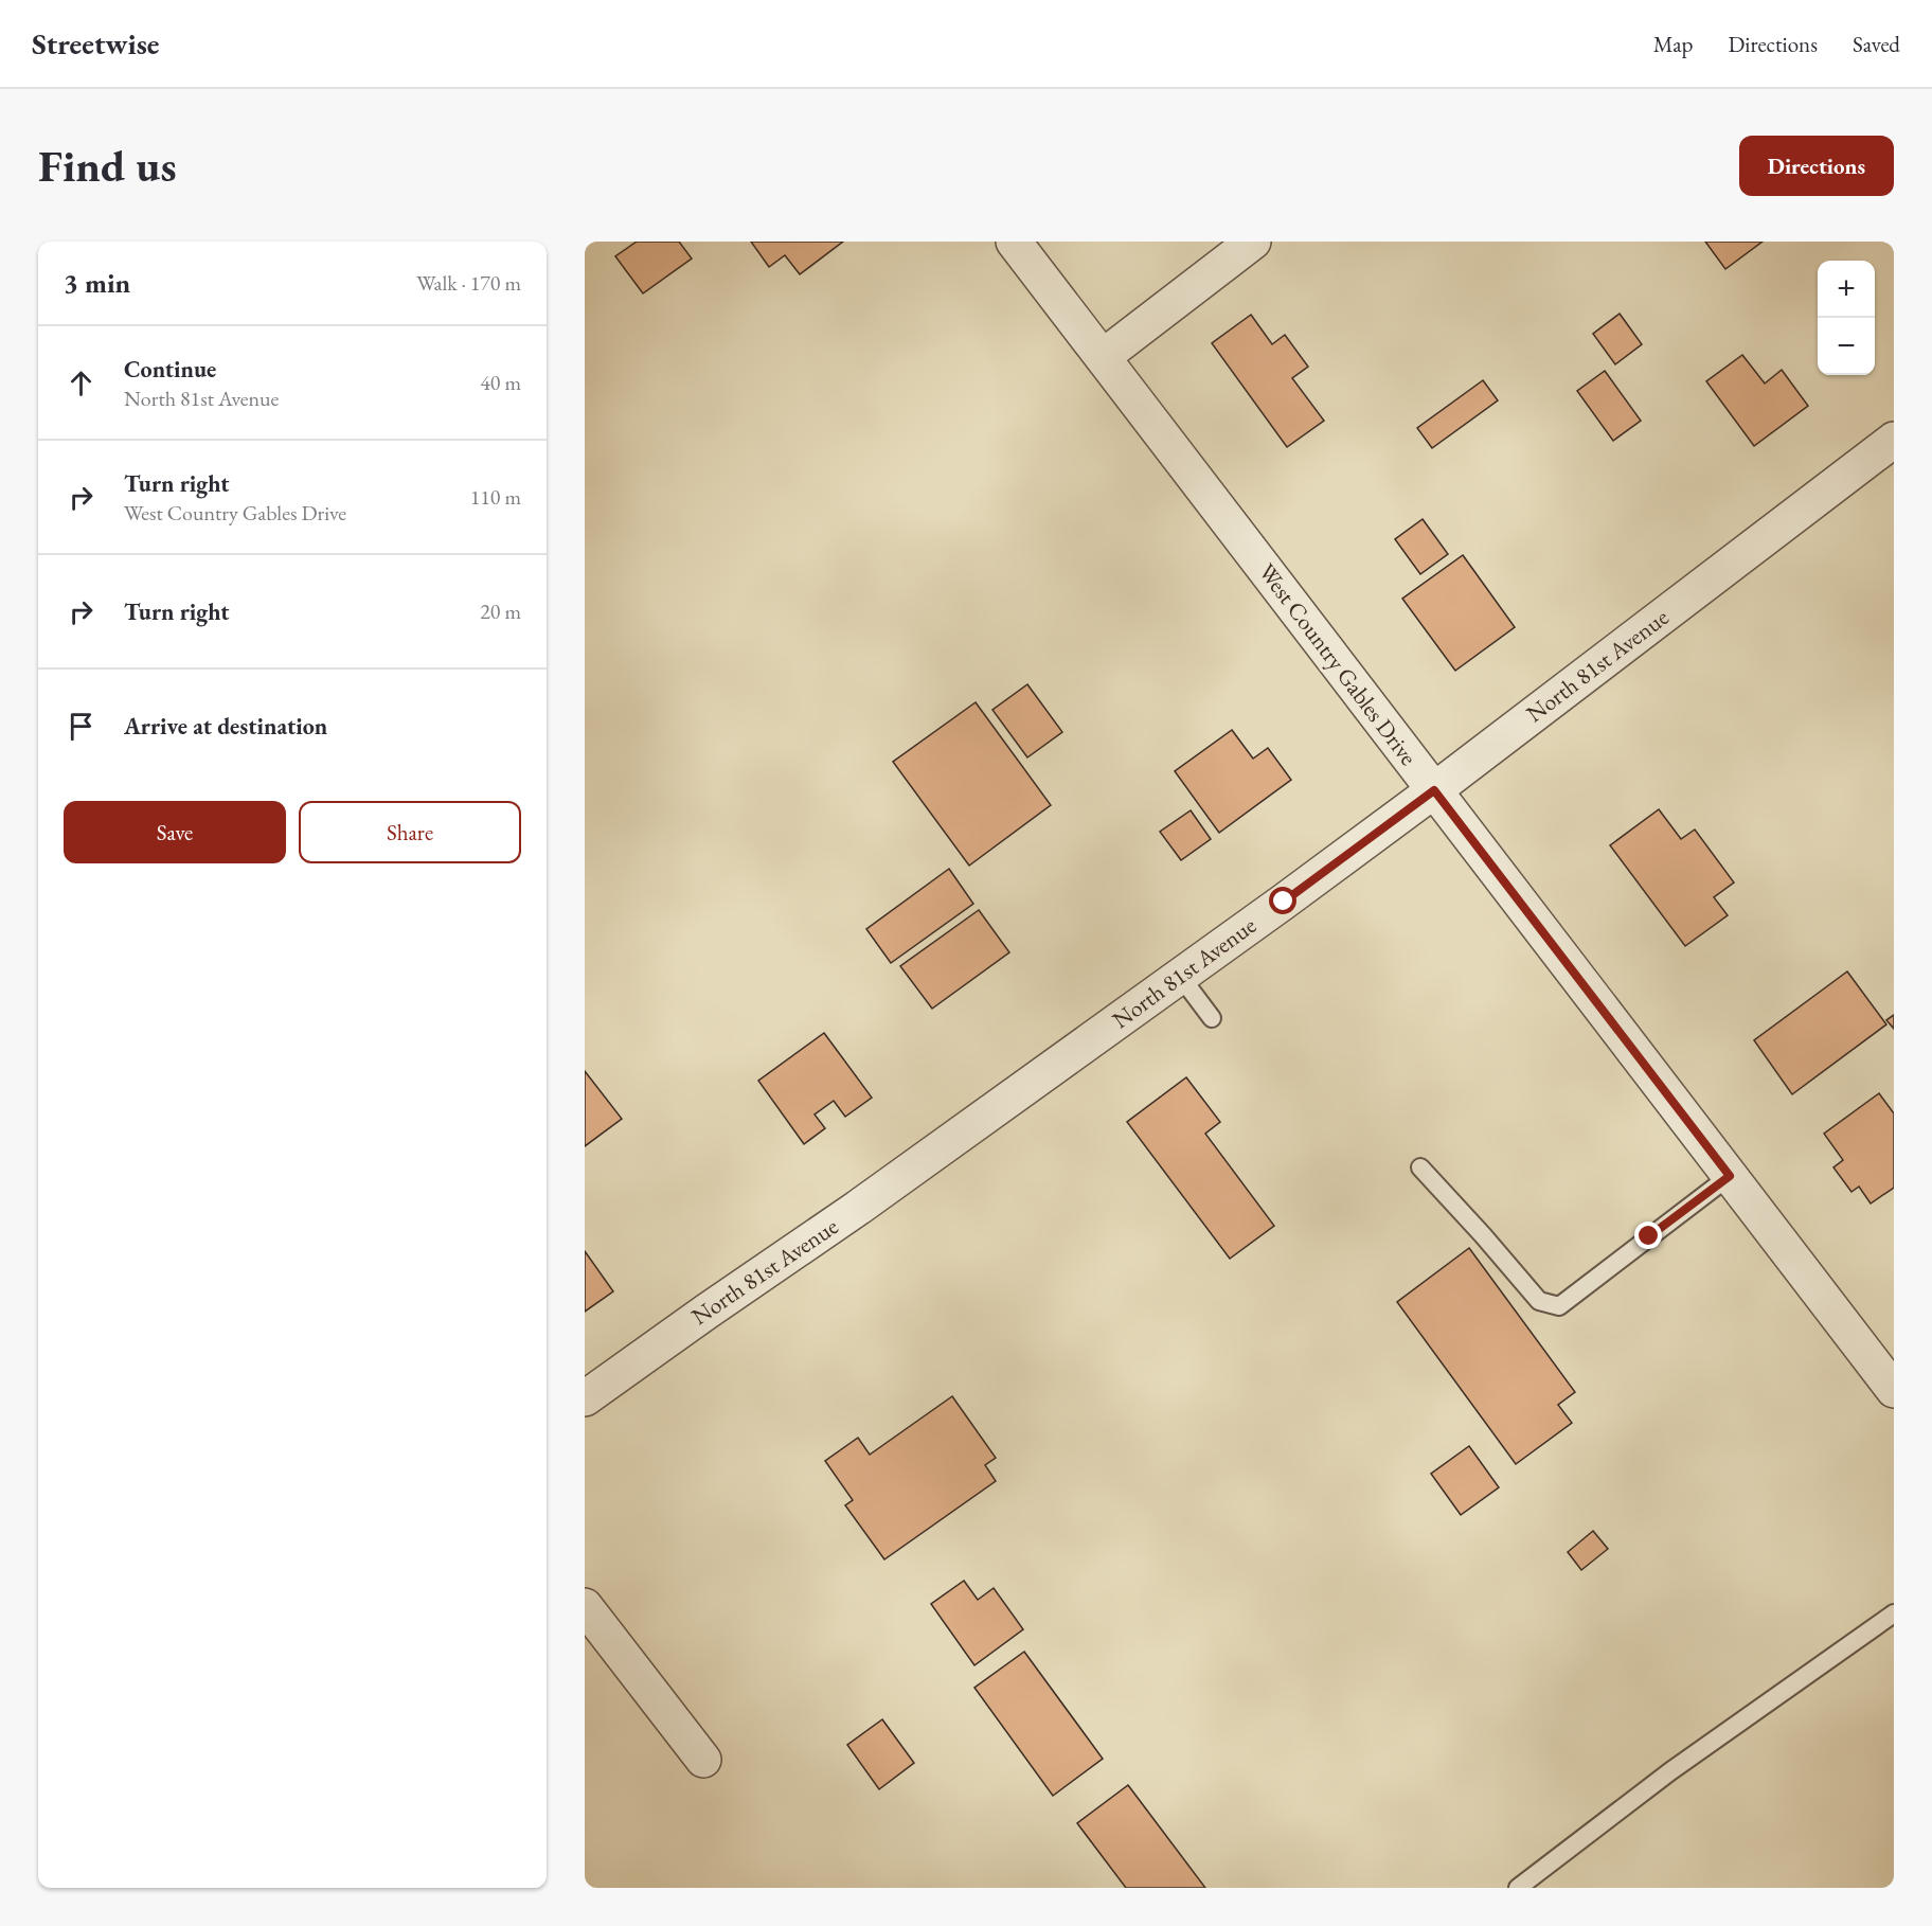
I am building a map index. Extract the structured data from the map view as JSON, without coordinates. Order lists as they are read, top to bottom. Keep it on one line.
{"streets":{"street":["West Country Gables Drive","North 81st Avenue"]},"crossings":[["West Country Gables Drive","North 81st Avenue"]],"page":{"header":"Streetwise","nav":["Map","Directions","Saved"],"buttons":["Directions",["Save","Share"]],"title":"Find us","heading":["3 min","Walk · 170 m"],"map_buttons":["+","−"],"list":[["Continue","North 81st Avenue","40 m"],["Turn right","West Country Gables Drive","110 m"],["Turn right","20 m"],"Arrive at destination"]}}
